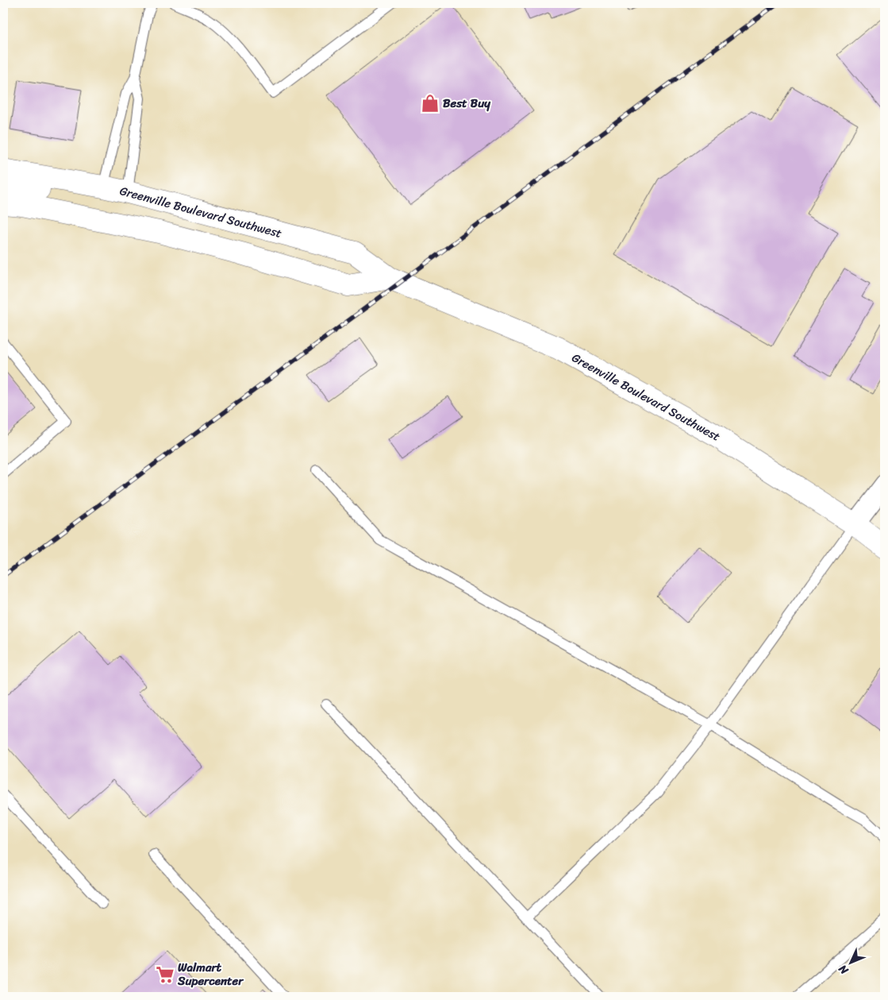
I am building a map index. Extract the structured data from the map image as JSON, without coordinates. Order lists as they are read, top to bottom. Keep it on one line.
{"streets":{"highway":["Greenville Boulevard Southwest"]},"places":{"shop":["Best Buy"],"supermarket":["Walmart Supercenter"]},"north":"bottom left"}
